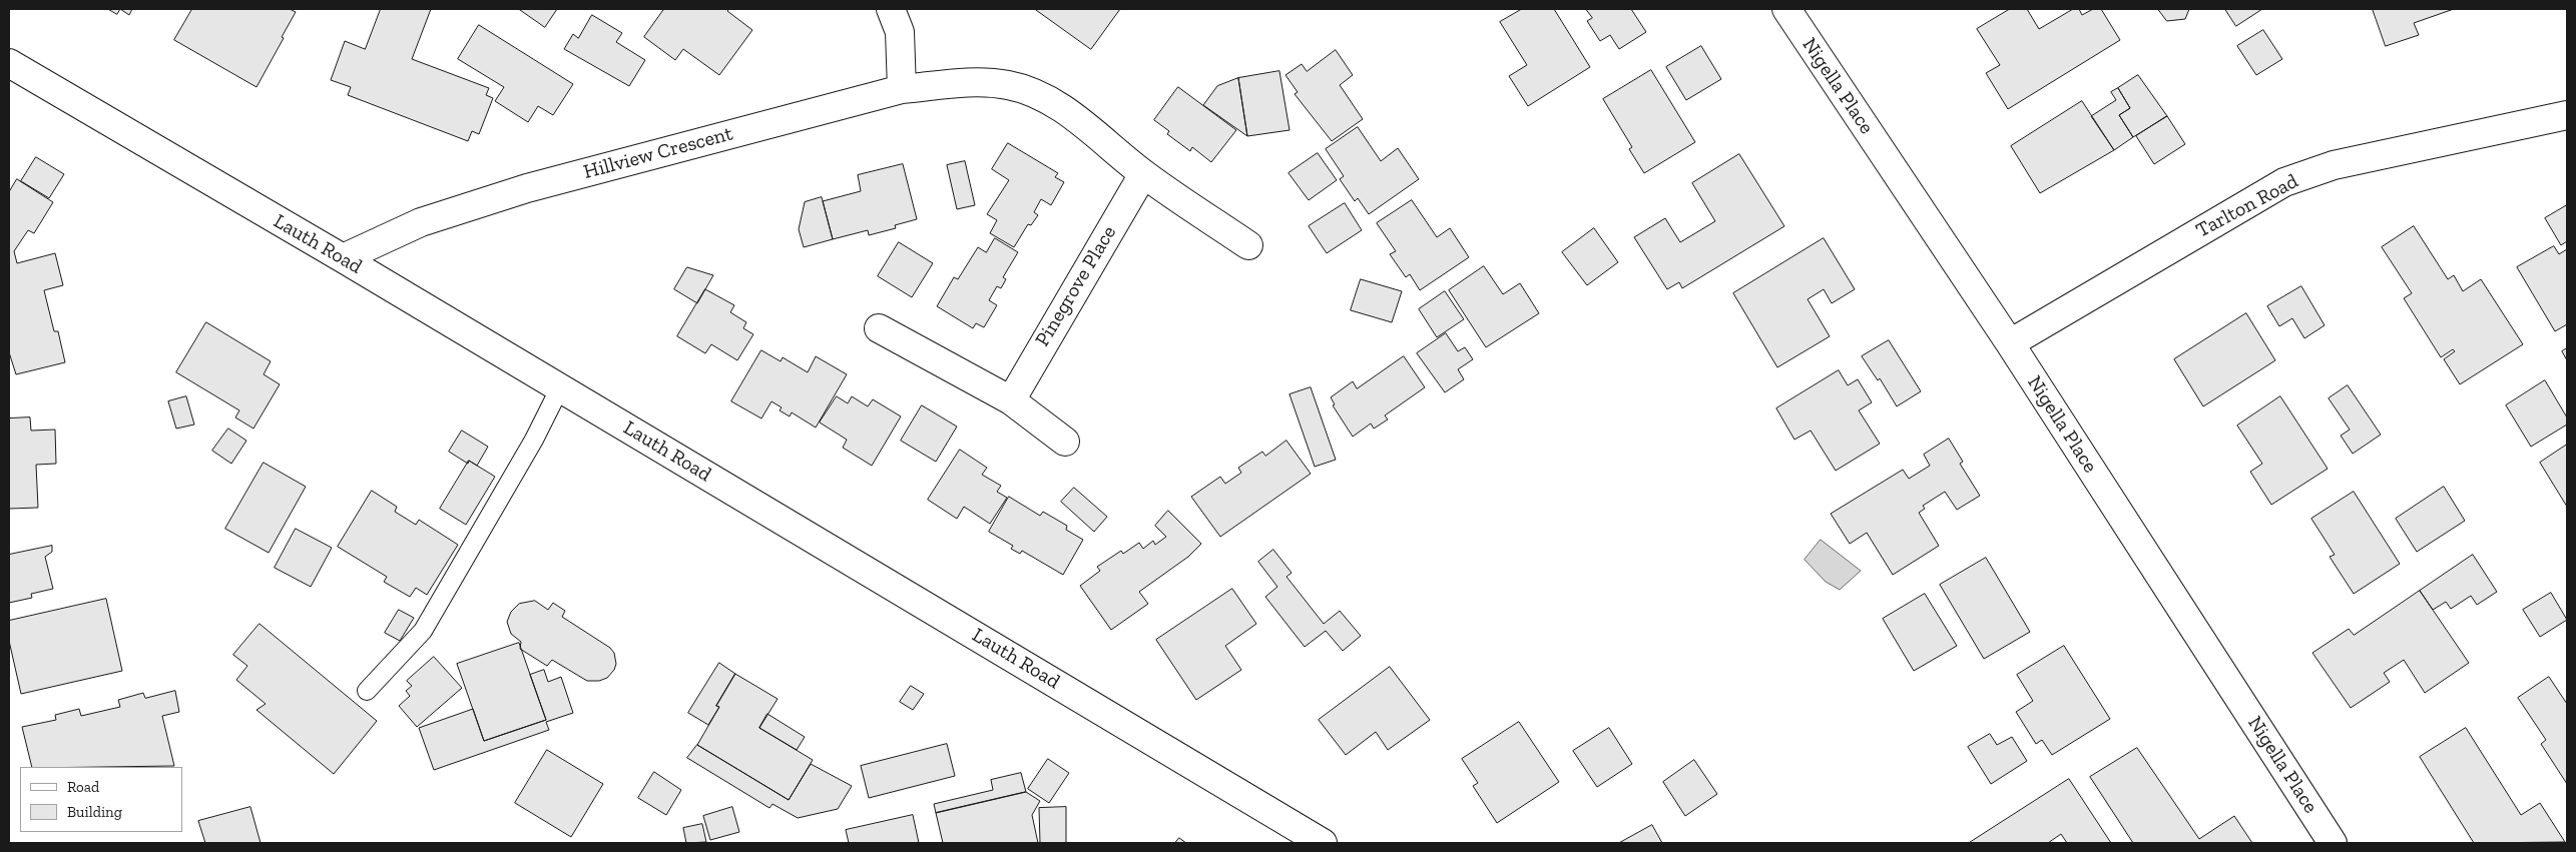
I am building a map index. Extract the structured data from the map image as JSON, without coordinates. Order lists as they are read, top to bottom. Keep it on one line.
{"streets":{"street":["Nigella Place","Hillview Crescent","Tarlton Road","Lauth Road","Pinegrove Place"]},"crossings":[["Nigella Place","Tarlton Road"],["Hillview Crescent","Lauth Road"]],"legend":["Road","Building"]}
